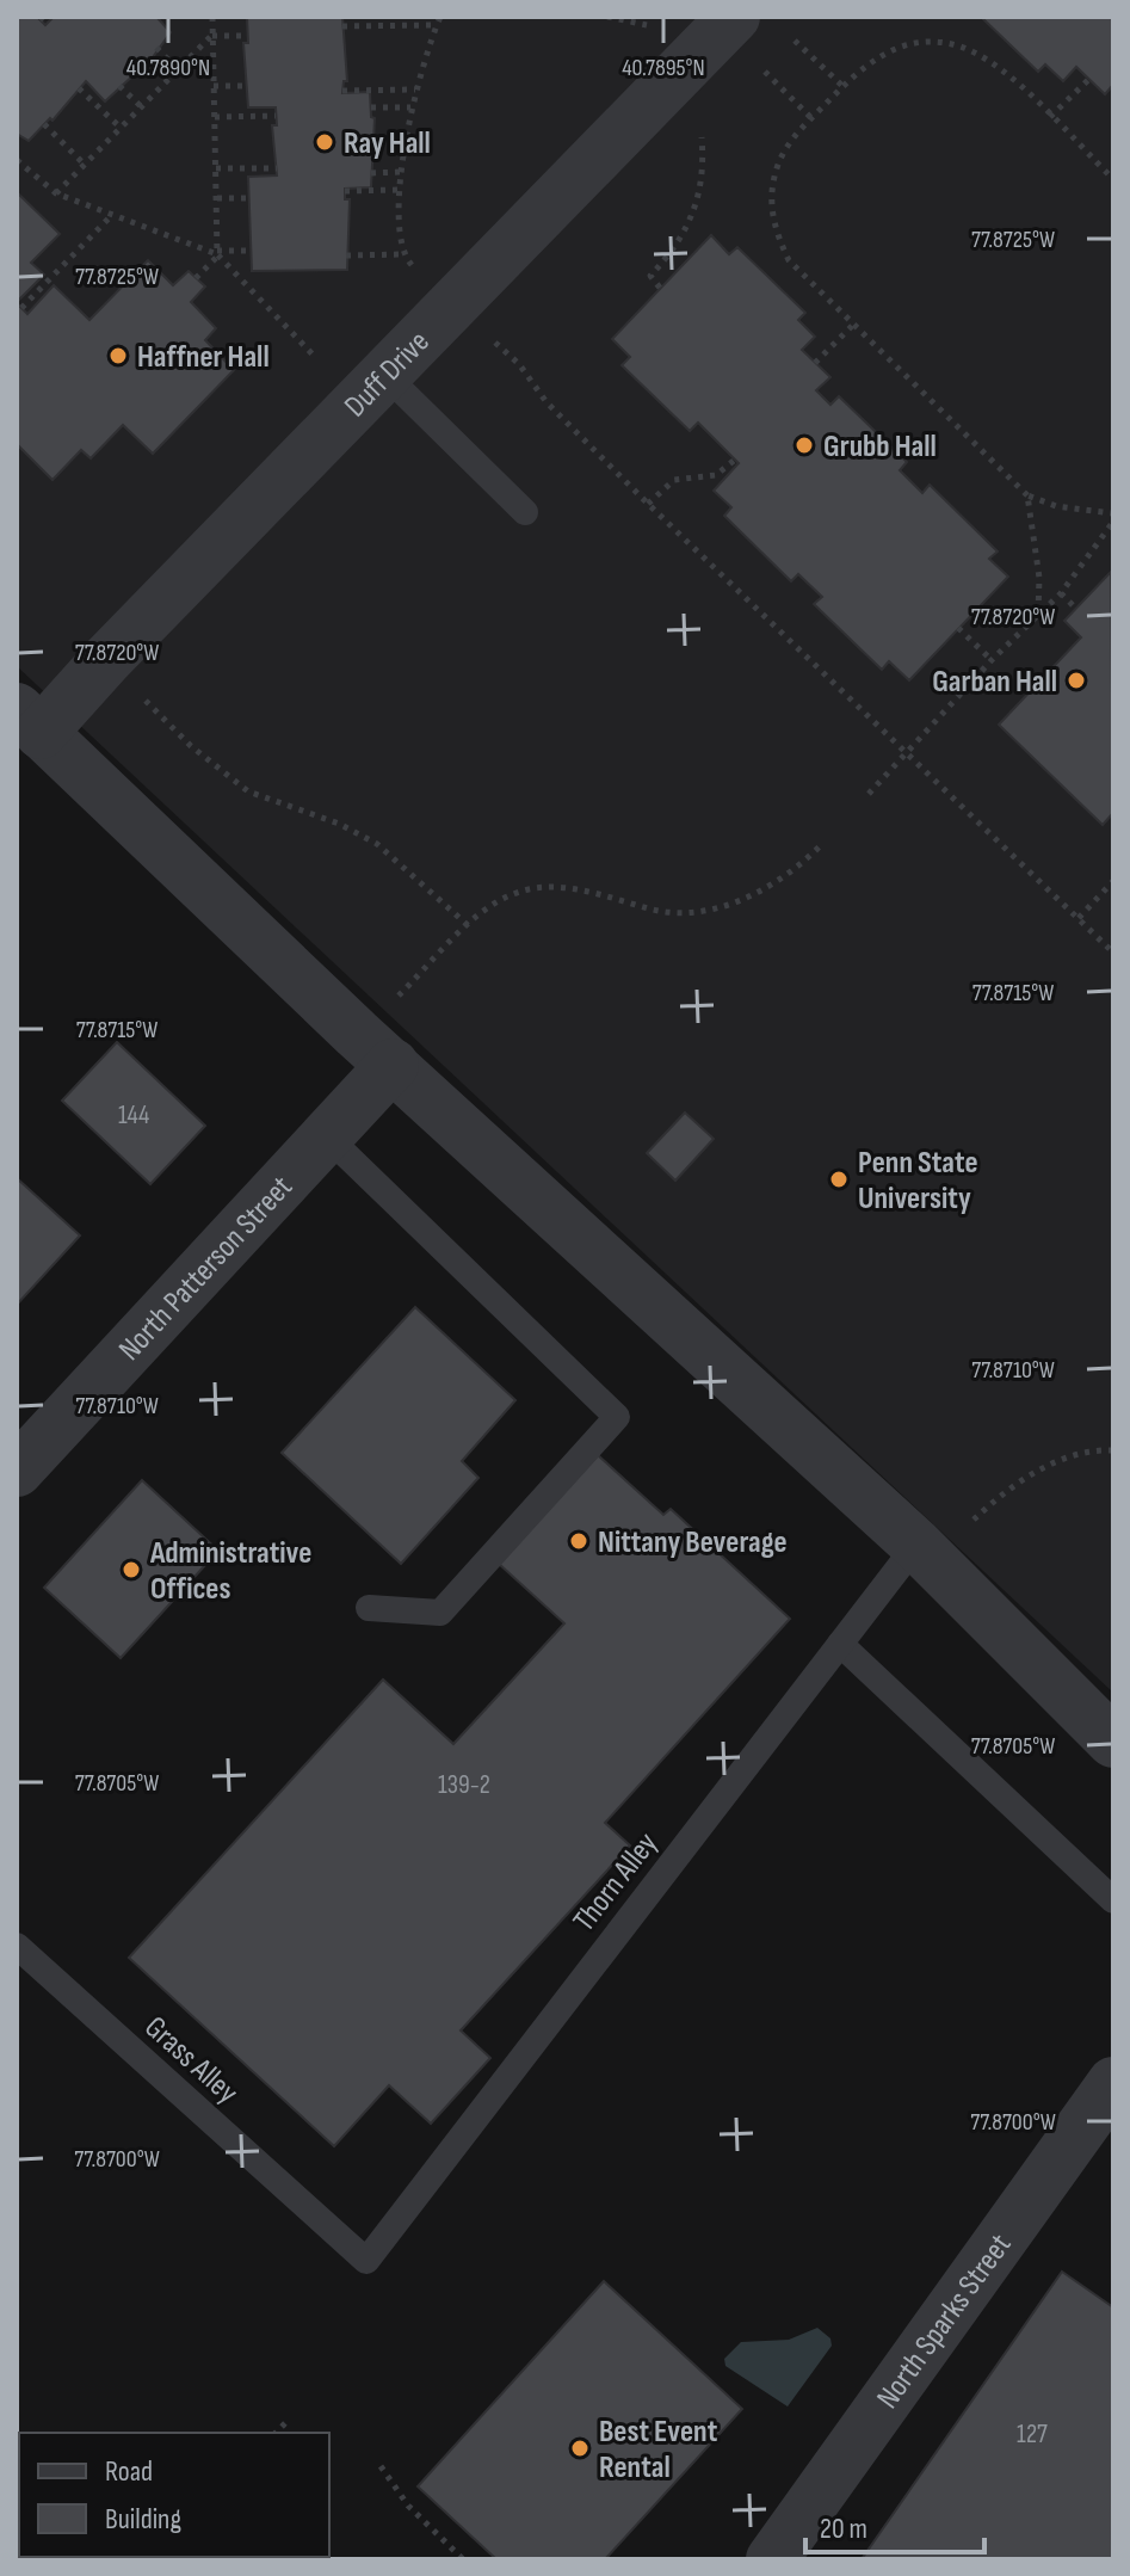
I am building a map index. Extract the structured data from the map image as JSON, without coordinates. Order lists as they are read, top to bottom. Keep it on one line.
{"streets":{"street":["Duff Drive","North Patterson Street","North Sparks Street"],"lane":["Thorn Alley","Grass Alley"]},"crossings":[["Thorn Alley","Grass Alley"]],"places":["Ray Hall","Haffner Hall","Grubb Hall","Garban Hall","Penn State University","Nittany Beverage","Administrative Offices","Best Event Rental"],"house_numbers":["144","139-2","127"],"legend":["Road","Building"],"scale_bar":"20 m","coordinates":["40.7890°N","40.7895°N","77.8725°W","77.8720°W","77.8715°W","77.8710°W","77.8705°W","77.8700°W"]}
